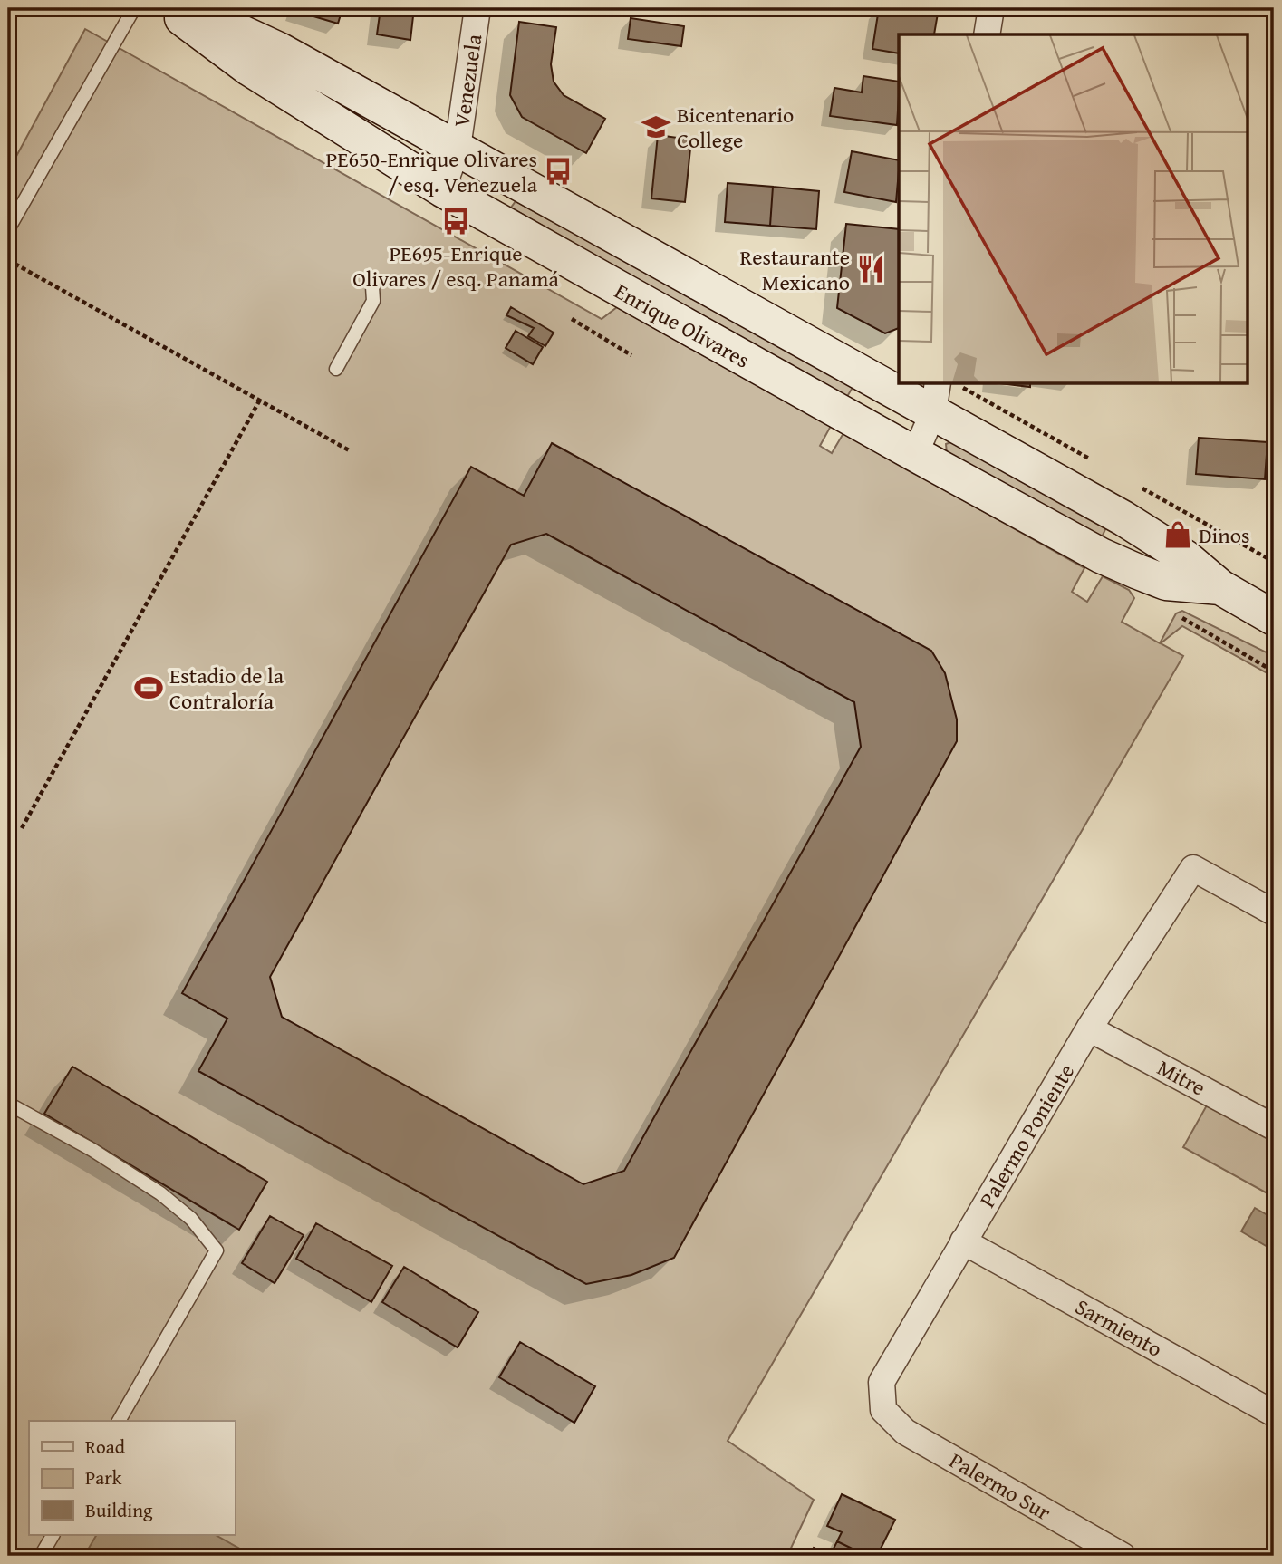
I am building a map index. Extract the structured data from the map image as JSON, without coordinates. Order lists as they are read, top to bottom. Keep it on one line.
{"streets":{"main road":["Enrique Olivares"],"street":["Venezuela","Mitre","Palermo Poniente","Sarmiento","Palermo Sur"]},"crossings":[["Venezuela","Enrique Olivares"],["Mitre","Palermo Poniente"],["Palermo Poniente","Sarmiento"],["Palermo Poniente","Palermo Sur"]],"places":{"school or university":["Bicentenario College"],"bus stop":["PE650-Enrique Olivares / esq. Venezuela","PE695-Enrique Olivares / esq. Panamá"],"restaurant":["Restaurante Mexicano"],"shop":["Dinos"],"sports":["Estadio de la Contraloría"]},"legend":["Road","Park","Building"]}
